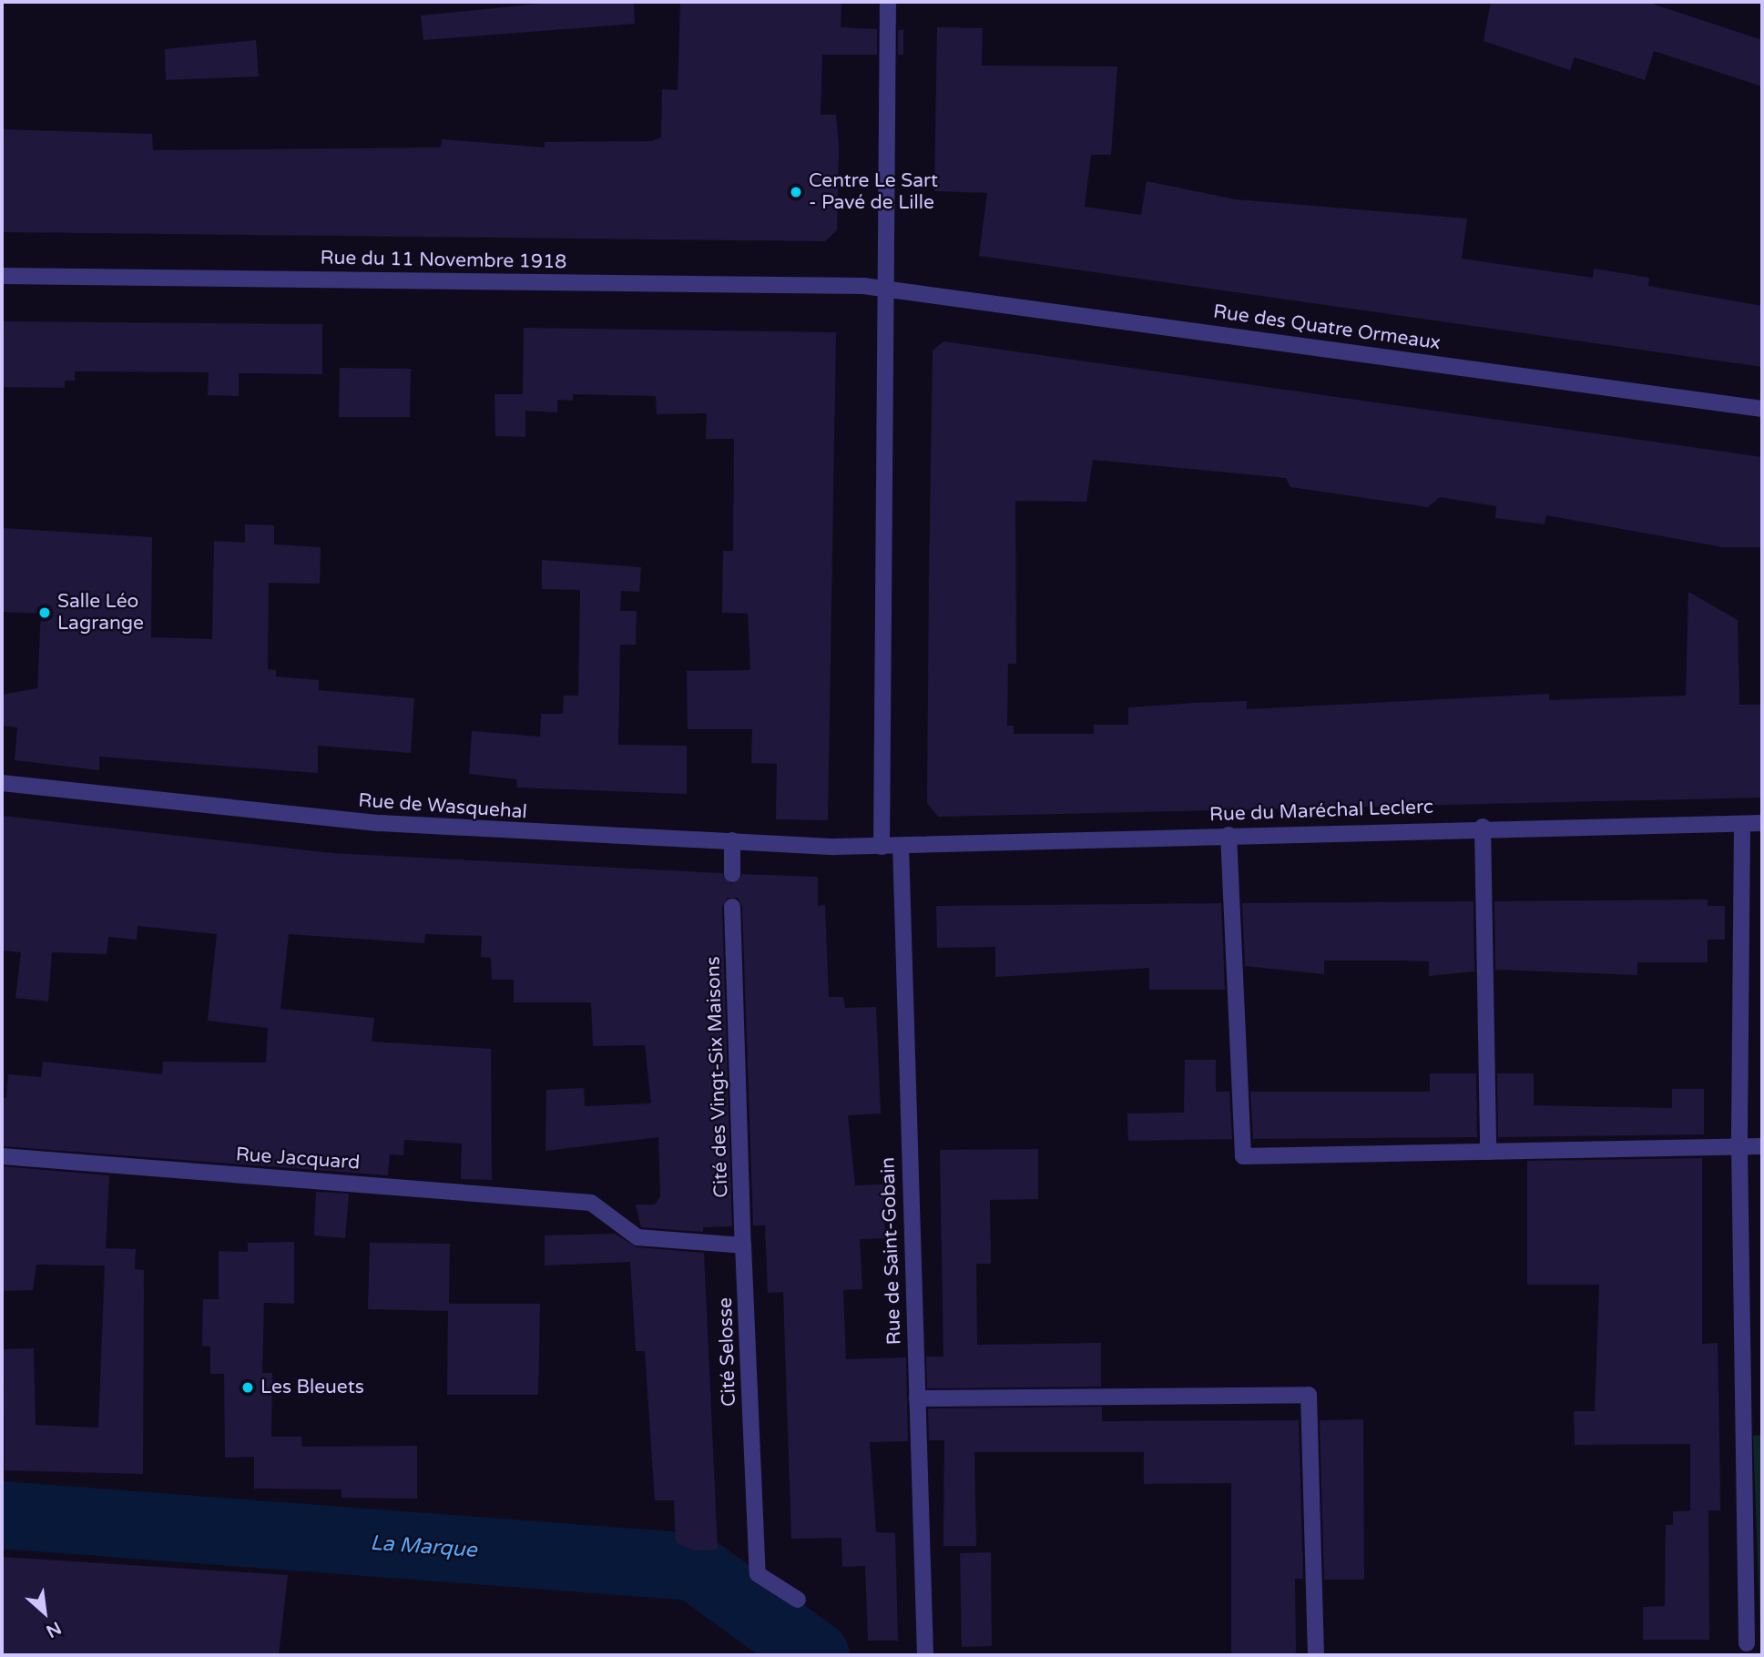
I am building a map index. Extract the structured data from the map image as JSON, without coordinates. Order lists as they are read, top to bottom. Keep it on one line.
{"streets":{"street":["Rue du 11 Novembre 1918","Rue des Quatre Ormeaux","Rue de Wasquehal","Rue du Maréchal Leclerc","Cité des Vingt-Six Maisons","Rue Jacquard","Rue de Saint-Gobain","Cité Selosse"]},"crossings":[["Rue du 11 Novembre 1918","Rue des Quatre Ormeaux"],["Rue de Wasquehal","Rue du Maréchal Leclerc"],["Rue du Maréchal Leclerc","Rue de Saint-Gobain"],["Cité des Vingt-Six Maisons","Rue Jacquard"],["Cité des Vingt-Six Maisons","Cité Selosse"],["Rue Jacquard","Cité Selosse"]],"water":["La Marque"],"places":["Centre Le Sart - Pavé de Lille","Salle Léo Lagrange","Les Bleuets"],"north":"bottom right"}
